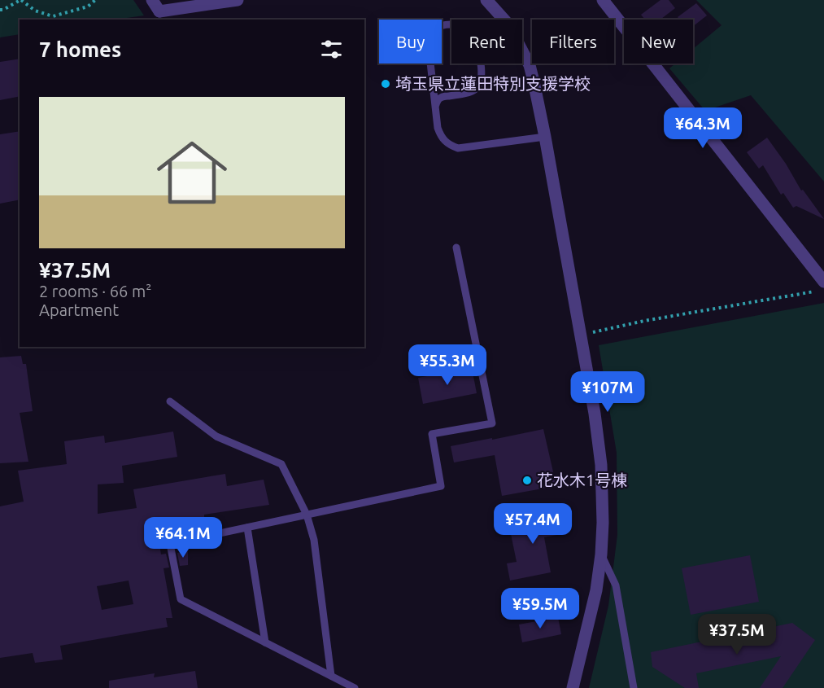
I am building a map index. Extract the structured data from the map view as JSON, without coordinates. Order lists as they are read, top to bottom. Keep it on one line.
{"places":["埼玉県立蓮田特別支援学校","花水木1号棟"],"page":{"chip":["Buy","Rent","Filters","New"],"heading":"7 homes","list":[{"name":"¥37.5M","note":"2 rooms · 66 m² · Apartment"}],"price":["¥64.3M","¥55.3M","¥107M","¥57.4M","¥64.1M","¥59.5M","¥37.5M"]}}
